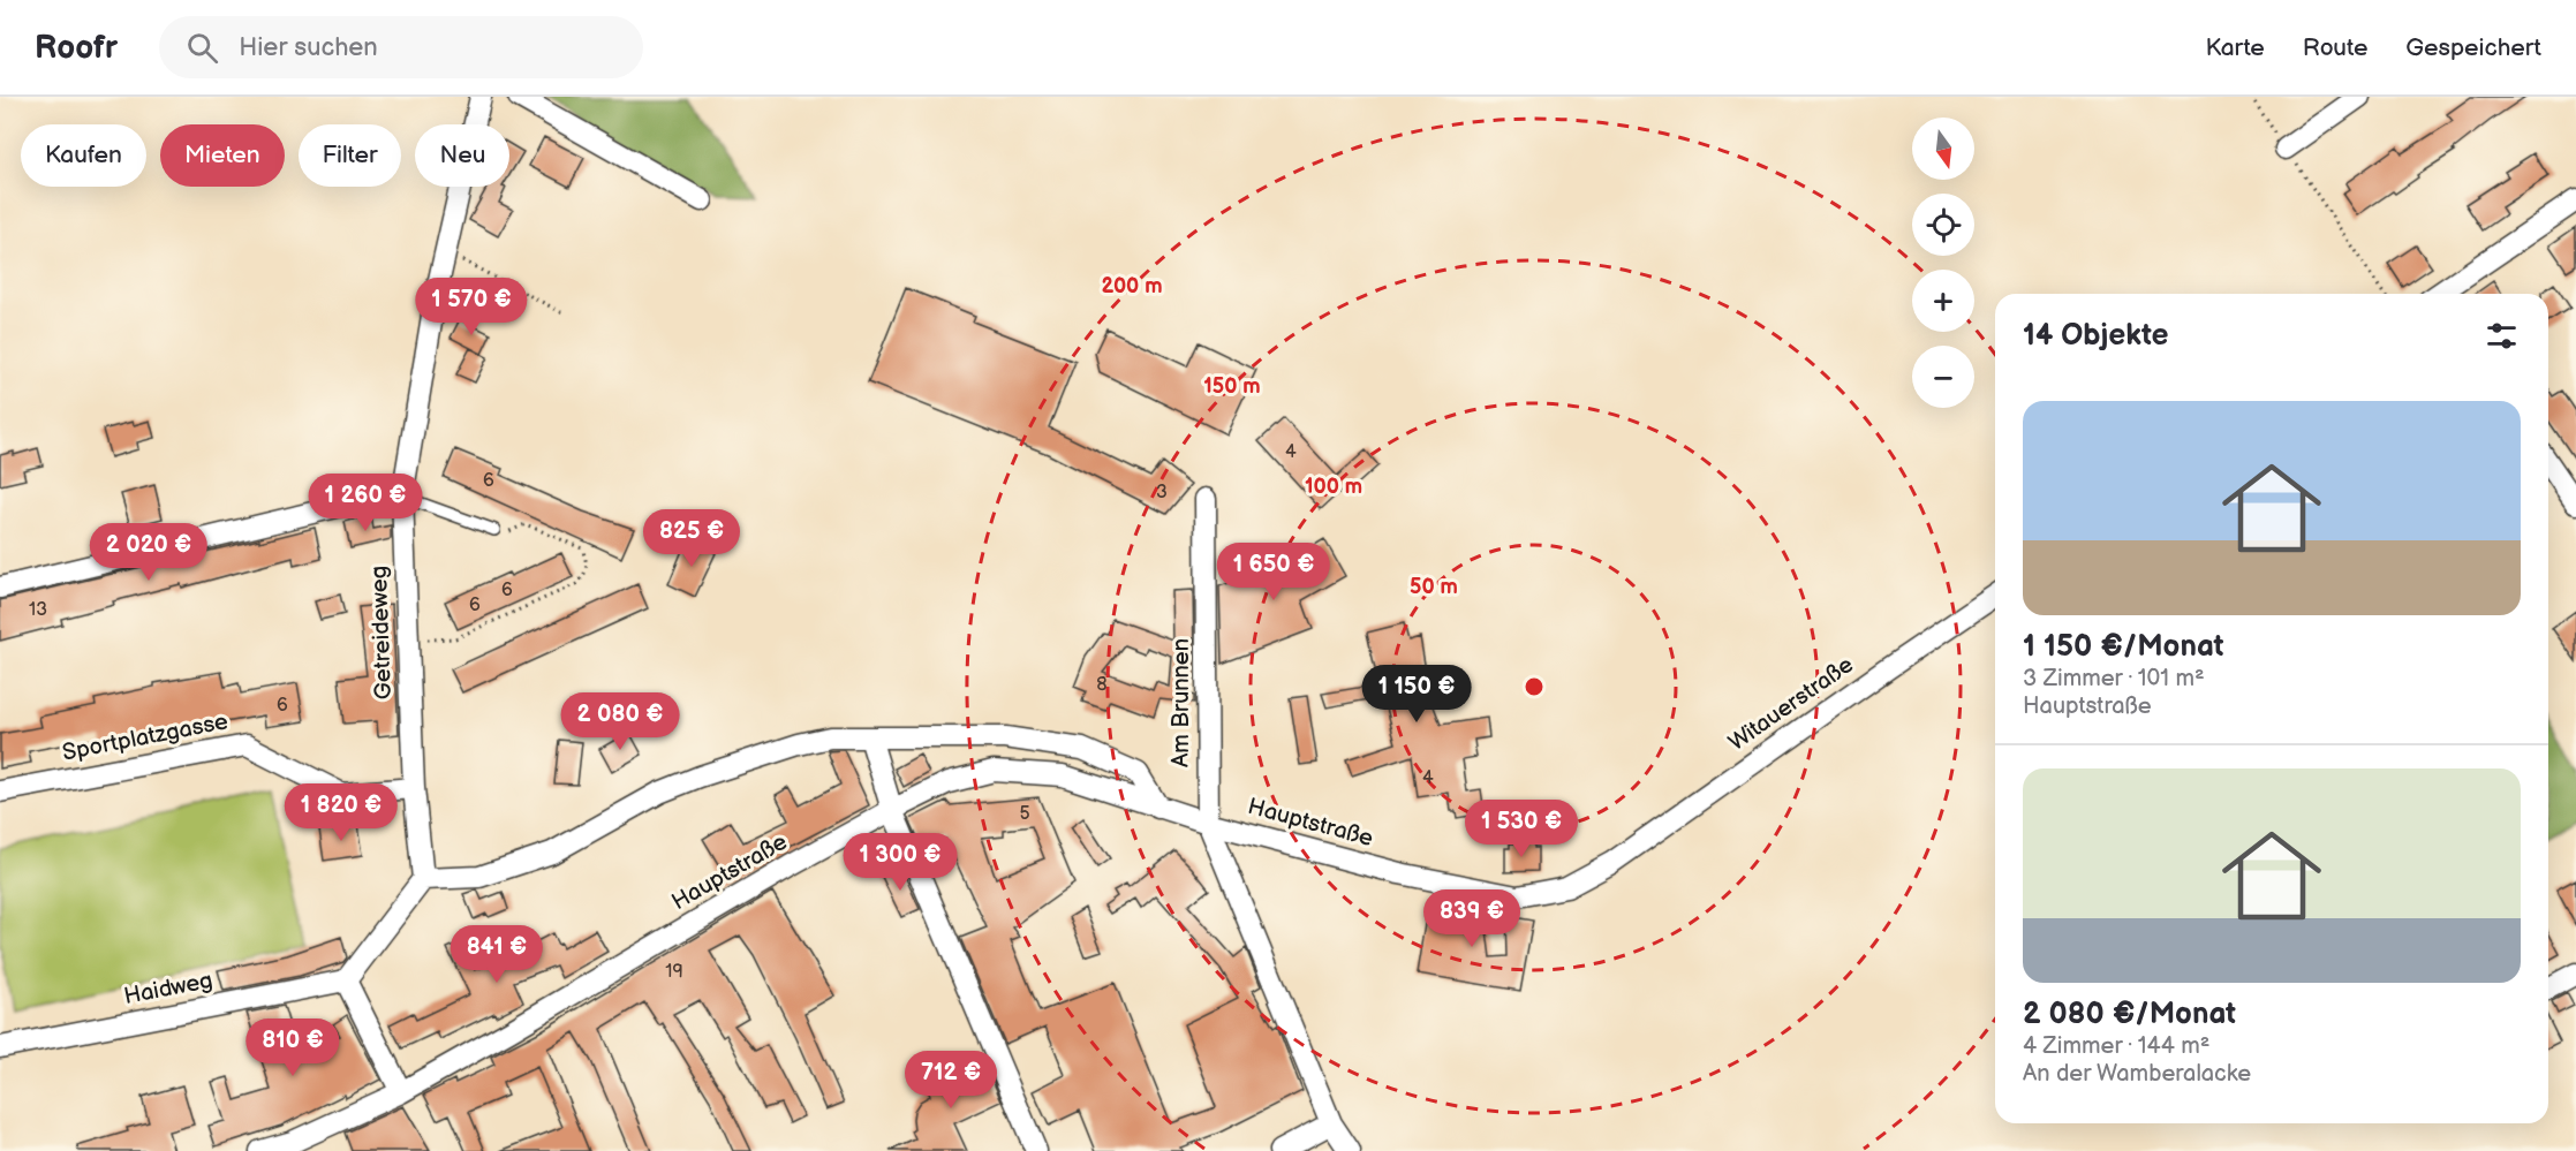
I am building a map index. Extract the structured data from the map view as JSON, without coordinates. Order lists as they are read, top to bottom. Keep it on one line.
{"streets":{"street":["Getreideweg","Am Brunnen","Witauerstraße","Sportplatzgasse","Hauptstraße","Haidweg"]},"crossings":[["Getreideweg","Sportplatzgasse"],["Am Brunnen","Hauptstraße"],["Witauerstraße","Hauptstraße"]],"house_numbers":["4","6","3","6","6","13","8","6","4","5","19"],"north":"bottom","page":{"header":"Roofr","search":"Hier suchen","nav":["Karte","Route","Gespeichert"],"map_buttons":["+","−"],"chip":["Kaufen","Mieten","Filter","Neu"],"price":["1 570 €","1 260 €","825 €","2 020 €","1 650 €","1 150 €","2 080 €","1 820 €","1 530 €","1 300 €","839 €","841 €","810 €","712 €"],"heading":"14 Objekte","list":[{"name":"1 150 €/Monat","note":"3 Zimmer · 101 m² · Hauptstraße"},{"name":"2 080 €/Monat","note":"4 Zimmer · 144 m² · An der Wamberalacke"}]},"rings":["200 m","150 m","100 m","50 m"]}
